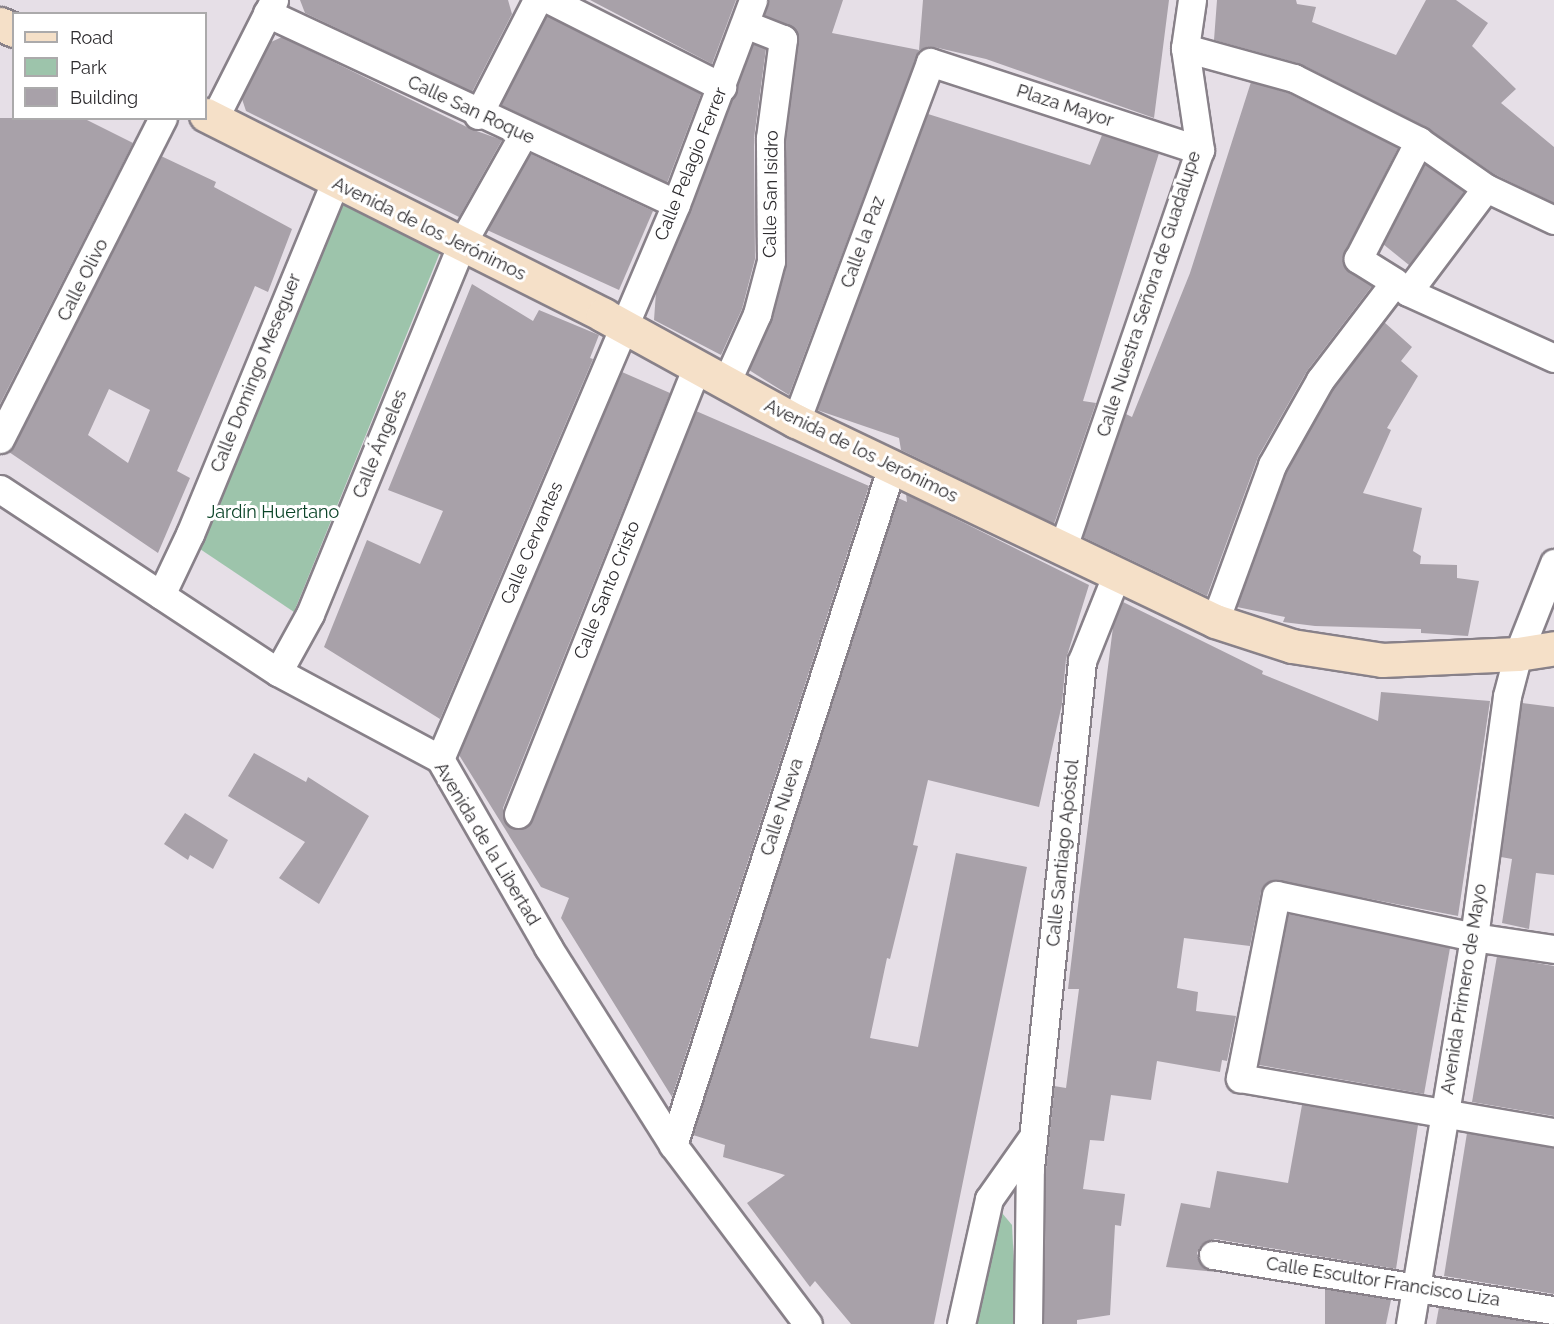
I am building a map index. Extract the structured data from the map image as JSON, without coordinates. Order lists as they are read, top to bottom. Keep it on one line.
{"streets":{"main road":["Avenida de los Jerónimos"],"street":["Plaza Mayor","Calle San Roque","Calle Pelagio Ferrer","Calle San Isidro","Calle la Paz","Calle Olivo","Calle Nuestra Señora de Guadalupe","Calle Domingo Meseguer","Calle Ángeles","Calle Cervantes","Calle Santo Cristo","Calle Nueva","Avenida de la Libertad","Calle Santiago Apóstol","Avenida Primero de Mayo","Calle Escultor Francisco Liza"]},"crossings":[["Plaza Mayor","Calle la Paz"],["Plaza Mayor","Calle Nuestra Señora de Guadalupe"],["Calle San Roque","Calle Pelagio Ferrer"],["Calle San Roque","Calle Ángeles"],["Calle Pelagio Ferrer","Calle San Isidro"],["Calle Pelagio Ferrer","Avenida de los Jerónimos"],["Calle Pelagio Ferrer","Calle Cervantes"],["Calle San Isidro","Avenida de los Jerónimos"],["Avenida de los Jerónimos","Calle la Paz"],["Avenida de los Jerónimos","Calle Nuestra Señora de Guadalupe"],["Avenida de los Jerónimos","Calle Domingo Meseguer"],["Avenida de los Jerónimos","Calle Ángeles"],["Avenida de los Jerónimos","Calle Cervantes"],["Avenida de los Jerónimos","Calle Santo Cristo"],["Avenida de los Jerónimos","Calle Nueva"],["Avenida de los Jerónimos","Calle Santiago Apóstol"],["Avenida de los Jerónimos","Avenida Primero de Mayo"],["Calle Domingo Meseguer","Avenida de la Libertad"],["Calle Ángeles","Avenida de la Libertad"],["Calle Cervantes","Avenida de la Libertad"],["Calle Nueva","Avenida de la Libertad"],["Avenida Primero de Mayo","Calle Escultor Francisco Liza"]],"parks":["Jardín Huertano"],"legend":["Road","Park","Building"]}
